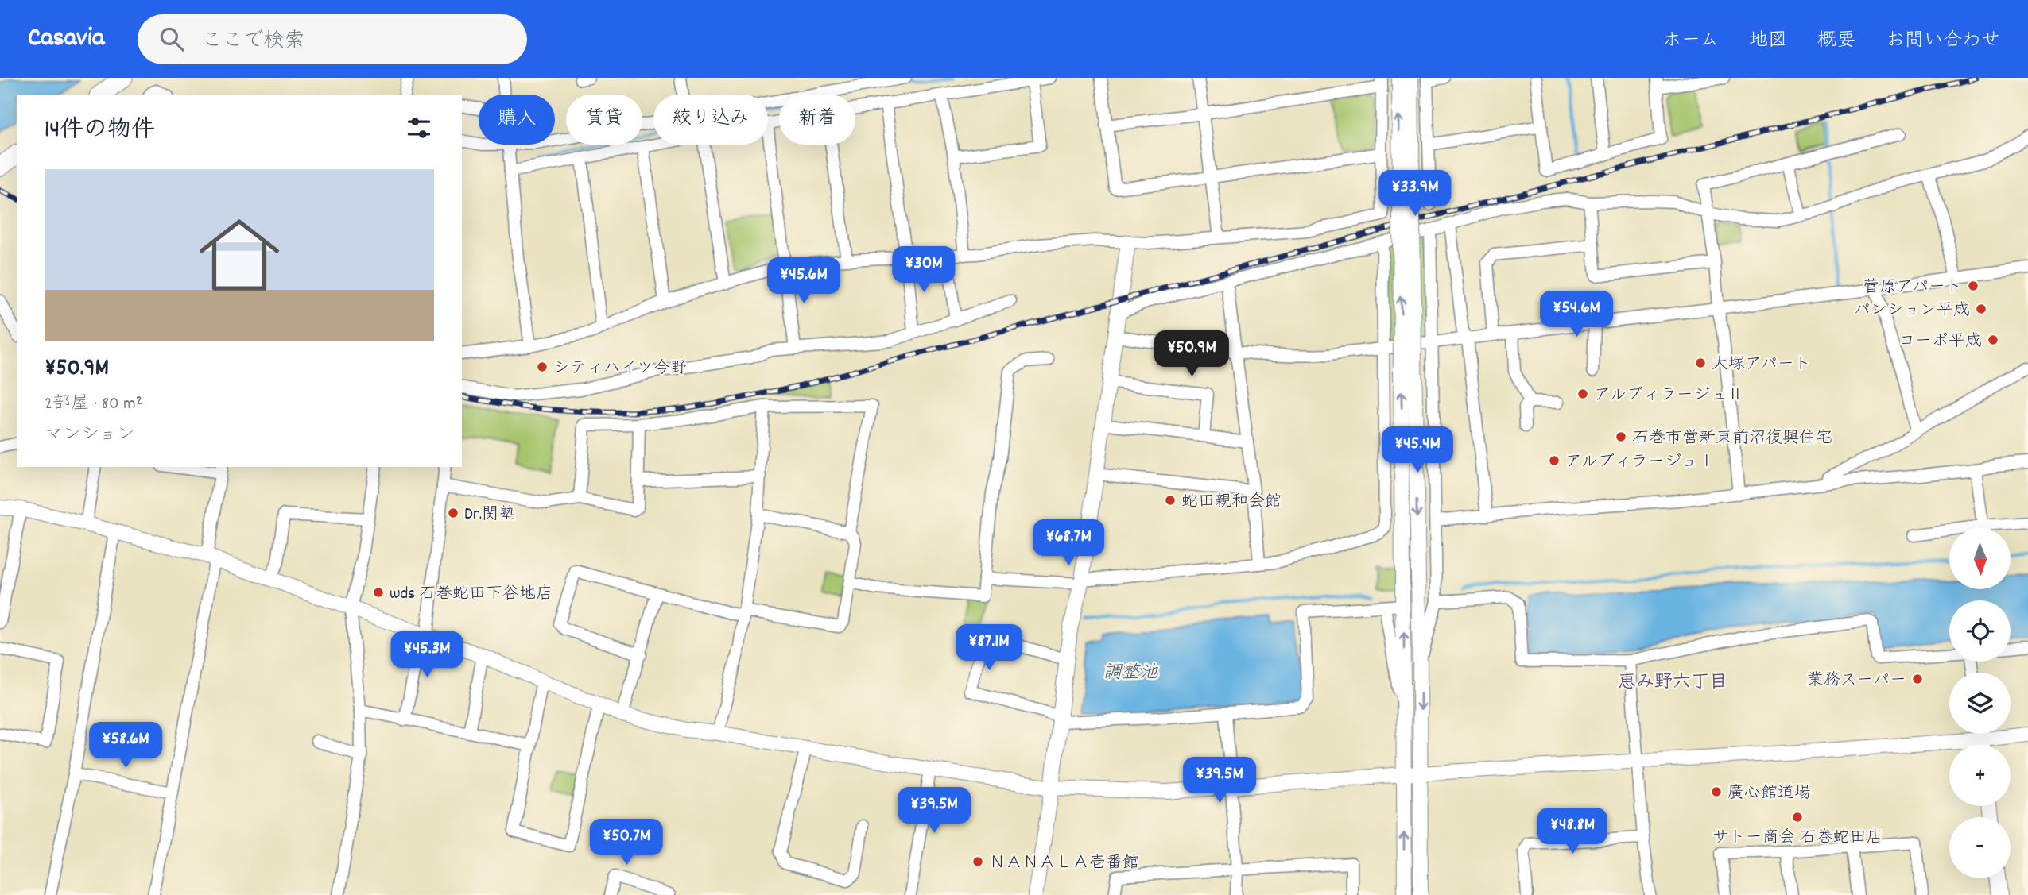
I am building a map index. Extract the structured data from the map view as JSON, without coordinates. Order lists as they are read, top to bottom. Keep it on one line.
{"districts":["恵み野六丁目"],"water":["調整池"],"places":["菅原アパート","パンション平成","コーポ平成","大塚アパート","シティハイツ今野","アルブィラージュⅡ","石巻市営新東前沼復興住宅","アルブィラージュⅠ","蛇田親和会館","Dr.関塾","wds 石巻蛇田下谷地店","業務スーパー","廣心館道場","サトー商会 石巻蛇田店","ＮＡＮＡＬＡ壱番館"],"north":"bottom","page":{"header":"Casavia","search":"ここで検索","nav":["ホーム","地図","概要","お問い合わせ"],"chip":["購入","賃貸","絞り込み","新着"],"heading":"14件の物件","list":[{"name":"¥50.9M","note":"2部屋 · 80 m² · マンション"}],"price":["¥33.9M","¥30M","¥45.6M","¥54.6M","¥50.9M","¥45.4M","¥68.7M","¥87.1M","¥45.3M","¥58.6M","¥39.5M","¥39.5M","¥48.8M","¥50.7M"],"map_buttons":["+","−"]}}
